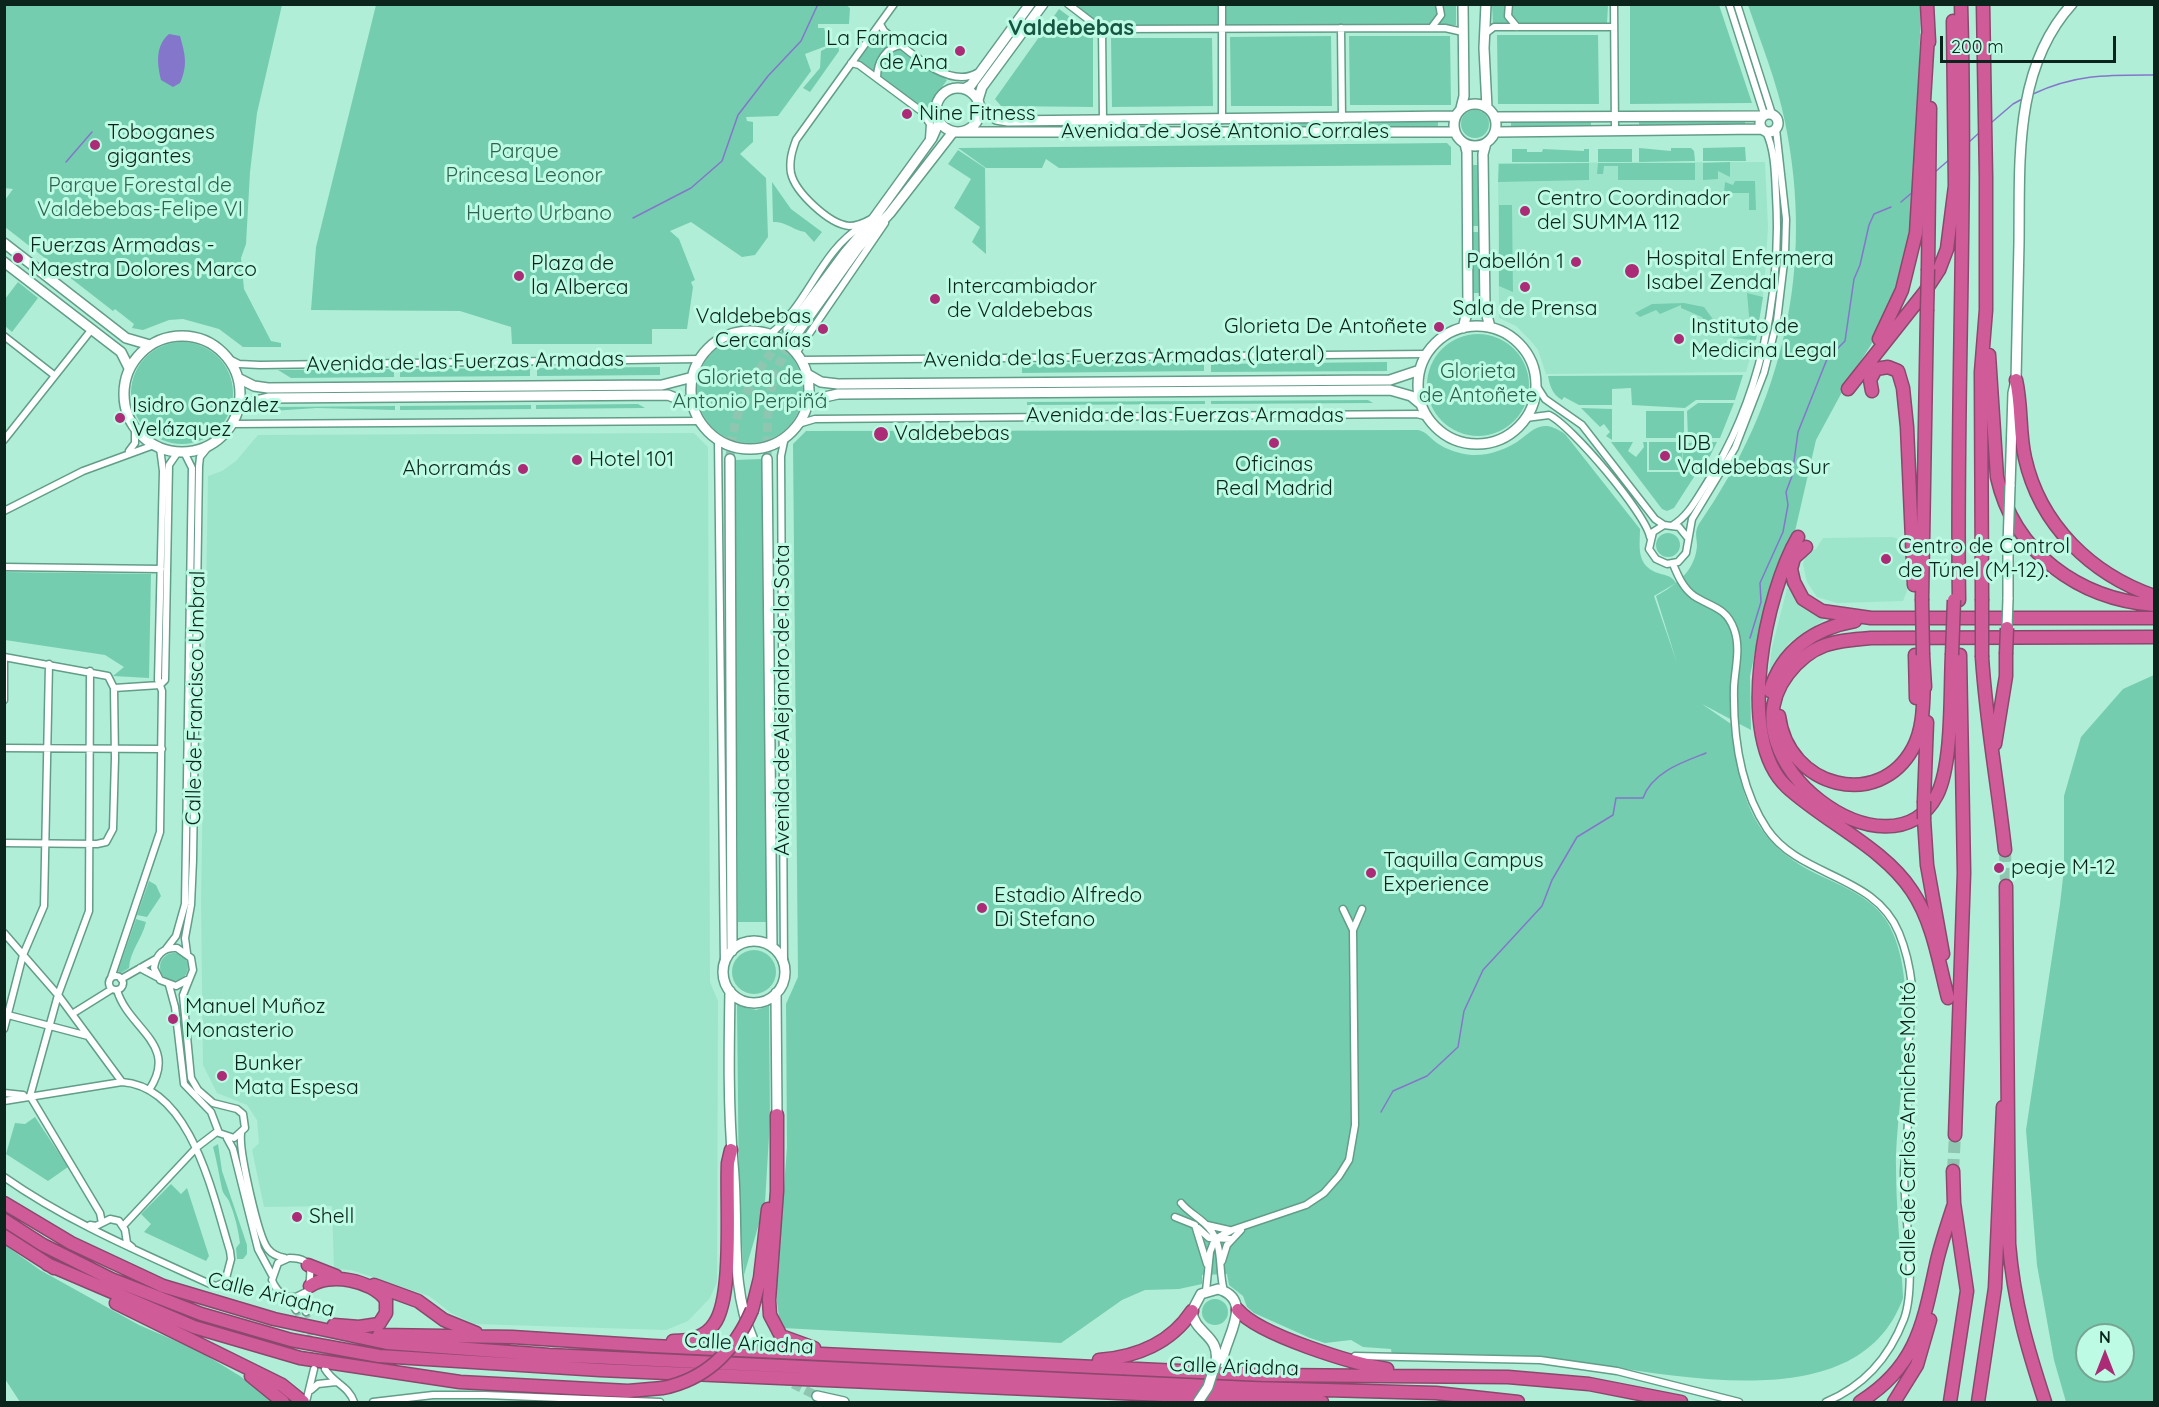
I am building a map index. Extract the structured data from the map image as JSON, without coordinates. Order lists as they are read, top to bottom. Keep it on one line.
{"streets":{"highway":["Calle Ariadna"],"street":["Avenida de José Antonio Corrales","Avenida de las Fuerzas Armadas (lateral)","Avenida de las Fuerzas Armadas","Calle de Francisco Umbral","Avenida de Alejandro de la Sota","Calle de Carlos Arniches Moltó"]},"crossings":[["Avenida de las Fuerzas Armadas (lateral)","Avenida de las Fuerzas Armadas"],["Avenida de las Fuerzas Armadas (lateral)","Avenida de Alejandro de la Sota"],["Avenida de las Fuerzas Armadas","Calle de Francisco Umbral"],["Avenida de las Fuerzas Armadas","Avenida de Alejandro de la Sota"]],"districts":["Valdebebas"],"parks":["Parque Princesa Leonor","Parque Forestal de Valdebebas-Felipe VI","Huerto Urbano","Glorieta de Antoñete","Glorieta de Antonio Perpiñá"],"places":["La Farmacia de Ana","Nine Fitness","Toboganes gigantes","Centro Coordinador del SUMMA 112","Fuerzas Armadas - Maestra Dolores Marco","Pabellón 1","Hospital Enfermera Isabel Zendal","Plaza de la Alberca","Sala de Prensa","Intercambiador de Valdebebas","Glorieta De Antoñete","Valdebebas Cercanías","Instituto de Medicina Legal","Isidro González Velázquez","Valdebebas","Oficinas Real Madrid","IDB Valdebebas Sur","Hotel 101","Ahorramás","Centro de Control de Túnel (M-12).","peaje M-12","Taquilla Campus Experience","Estadio Alfredo Di Stefano","Manuel Muñoz Monasterio","Bunker Mata Espesa","Shell"],"scale_bar":"200 m","north":"top"}
